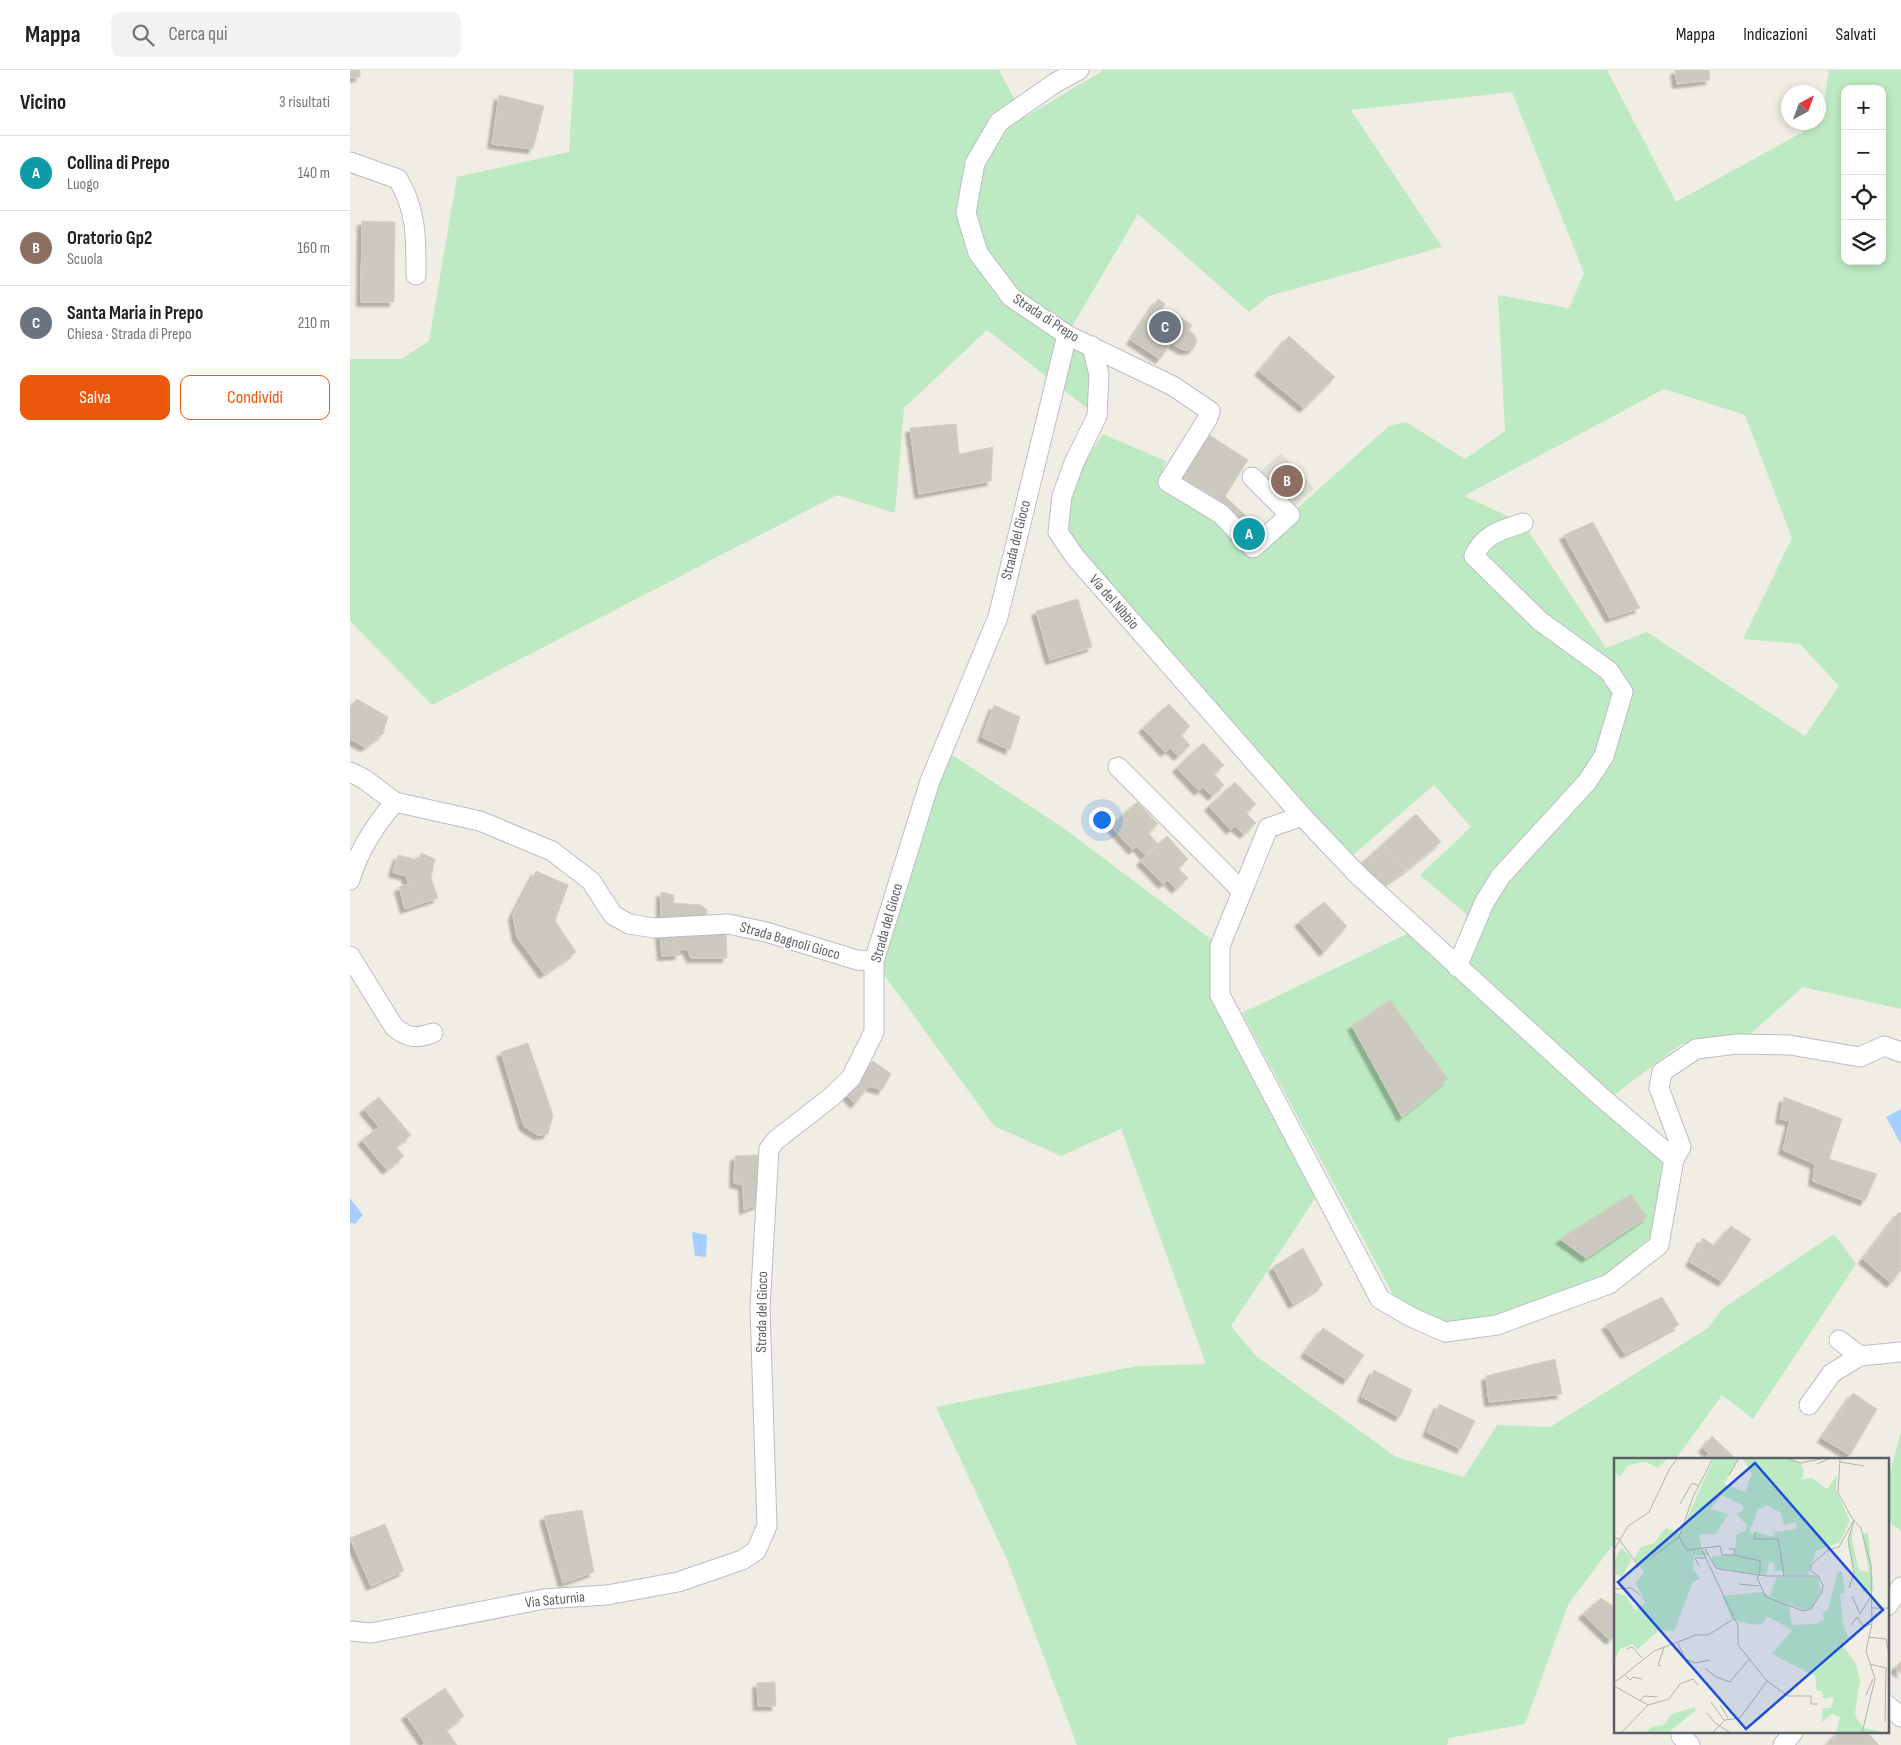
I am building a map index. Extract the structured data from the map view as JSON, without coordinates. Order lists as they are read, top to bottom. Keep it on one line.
{"streets":{"street":["Strada di Prepo","Strada del Gioco","Via del Nibbio","Strada Bagnoli Gioco","Via Saturnia"]},"crossings":[["Strada di Prepo","Strada del Gioco"],["Strada di Prepo","Via del Nibbio"],["Strada del Gioco","Strada Bagnoli Gioco"],["Strada del Gioco","Via Saturnia"]],"north":"top right","page":{"header":"Mappa","search":"Cerca qui","nav":["Mappa","Indicazioni","Salvati"],"heading":["Vicino","3 risultati"],"map_buttons":["+","−"],"list":[{"mark":"A","name":"Collina di Prepo","note":"Luogo","value":"140 m"},{"mark":"B","name":"Oratorio Gp2","note":"Scuola","value":"160 m"},{"mark":"C","name":"Santa Maria in Prepo","note":"Chiesa · Strada di Prepo","value":"210 m"}],"pins":["C","B","A"],"buttons":["Salva","Condividi"]}}
